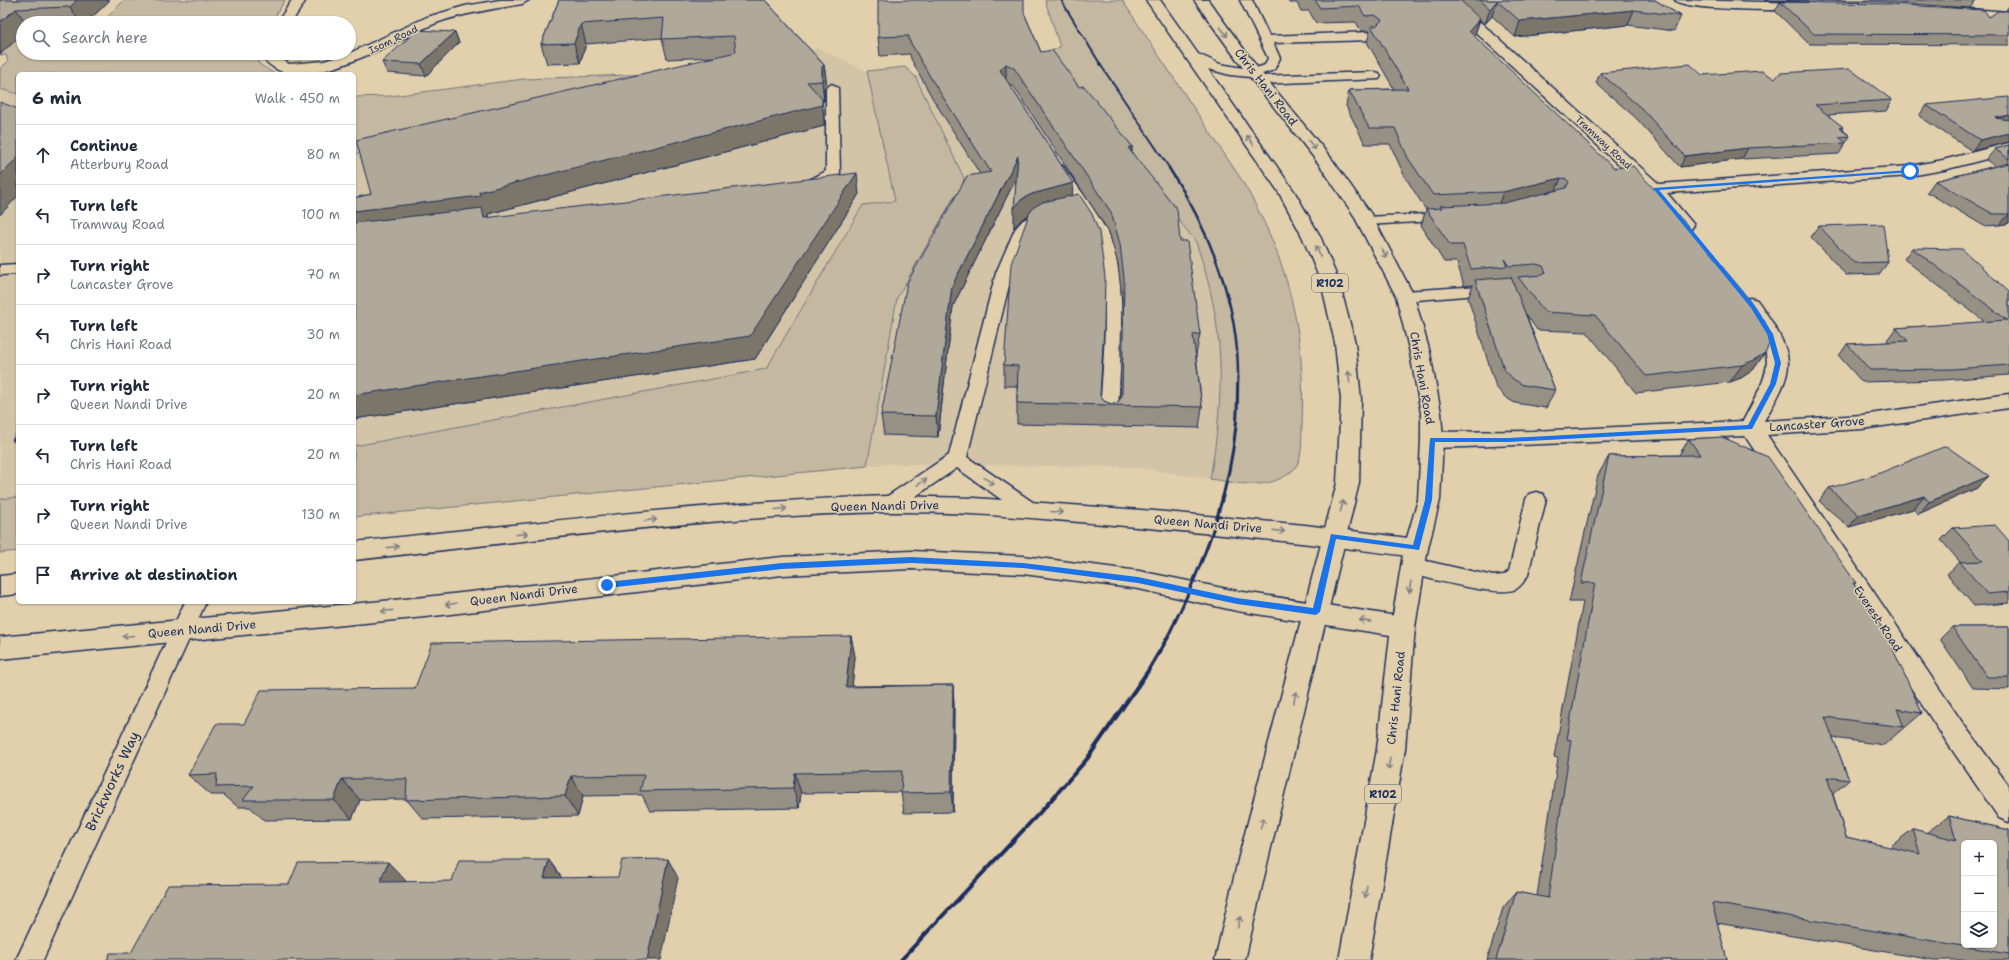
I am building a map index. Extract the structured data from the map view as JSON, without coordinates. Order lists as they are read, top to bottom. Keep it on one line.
{"streets":{"main road":["Isom Road","Chris Hani Road","Tramway Road","R102","Lancaster Grove","Queen Nandi Drive","Everest Road"],"lane":["Brickworks Way"]},"crossings":[["Chris Hani Road","Lancaster Grove"],["Chris Hani Road","Queen Nandi Drive"],["R102","Queen Nandi Drive"],["Lancaster Grove","Everest Road"],["Queen Nandi Drive","Brickworks Way"]],"page":{"search":"Search here","heading":["6 min","Walk · 450 m"],"list":[["Continue","Atterbury Road","80 m"],["Turn left","Tramway Road","100 m"],["Turn right","Lancaster Grove","70 m"],["Turn left","Chris Hani Road","30 m"],["Turn right","Queen Nandi Drive","20 m"],["Turn left","Chris Hani Road","20 m"],["Turn right","Queen Nandi Drive","130 m"],"Arrive at destination"],"map_buttons":["+","−"]}}
